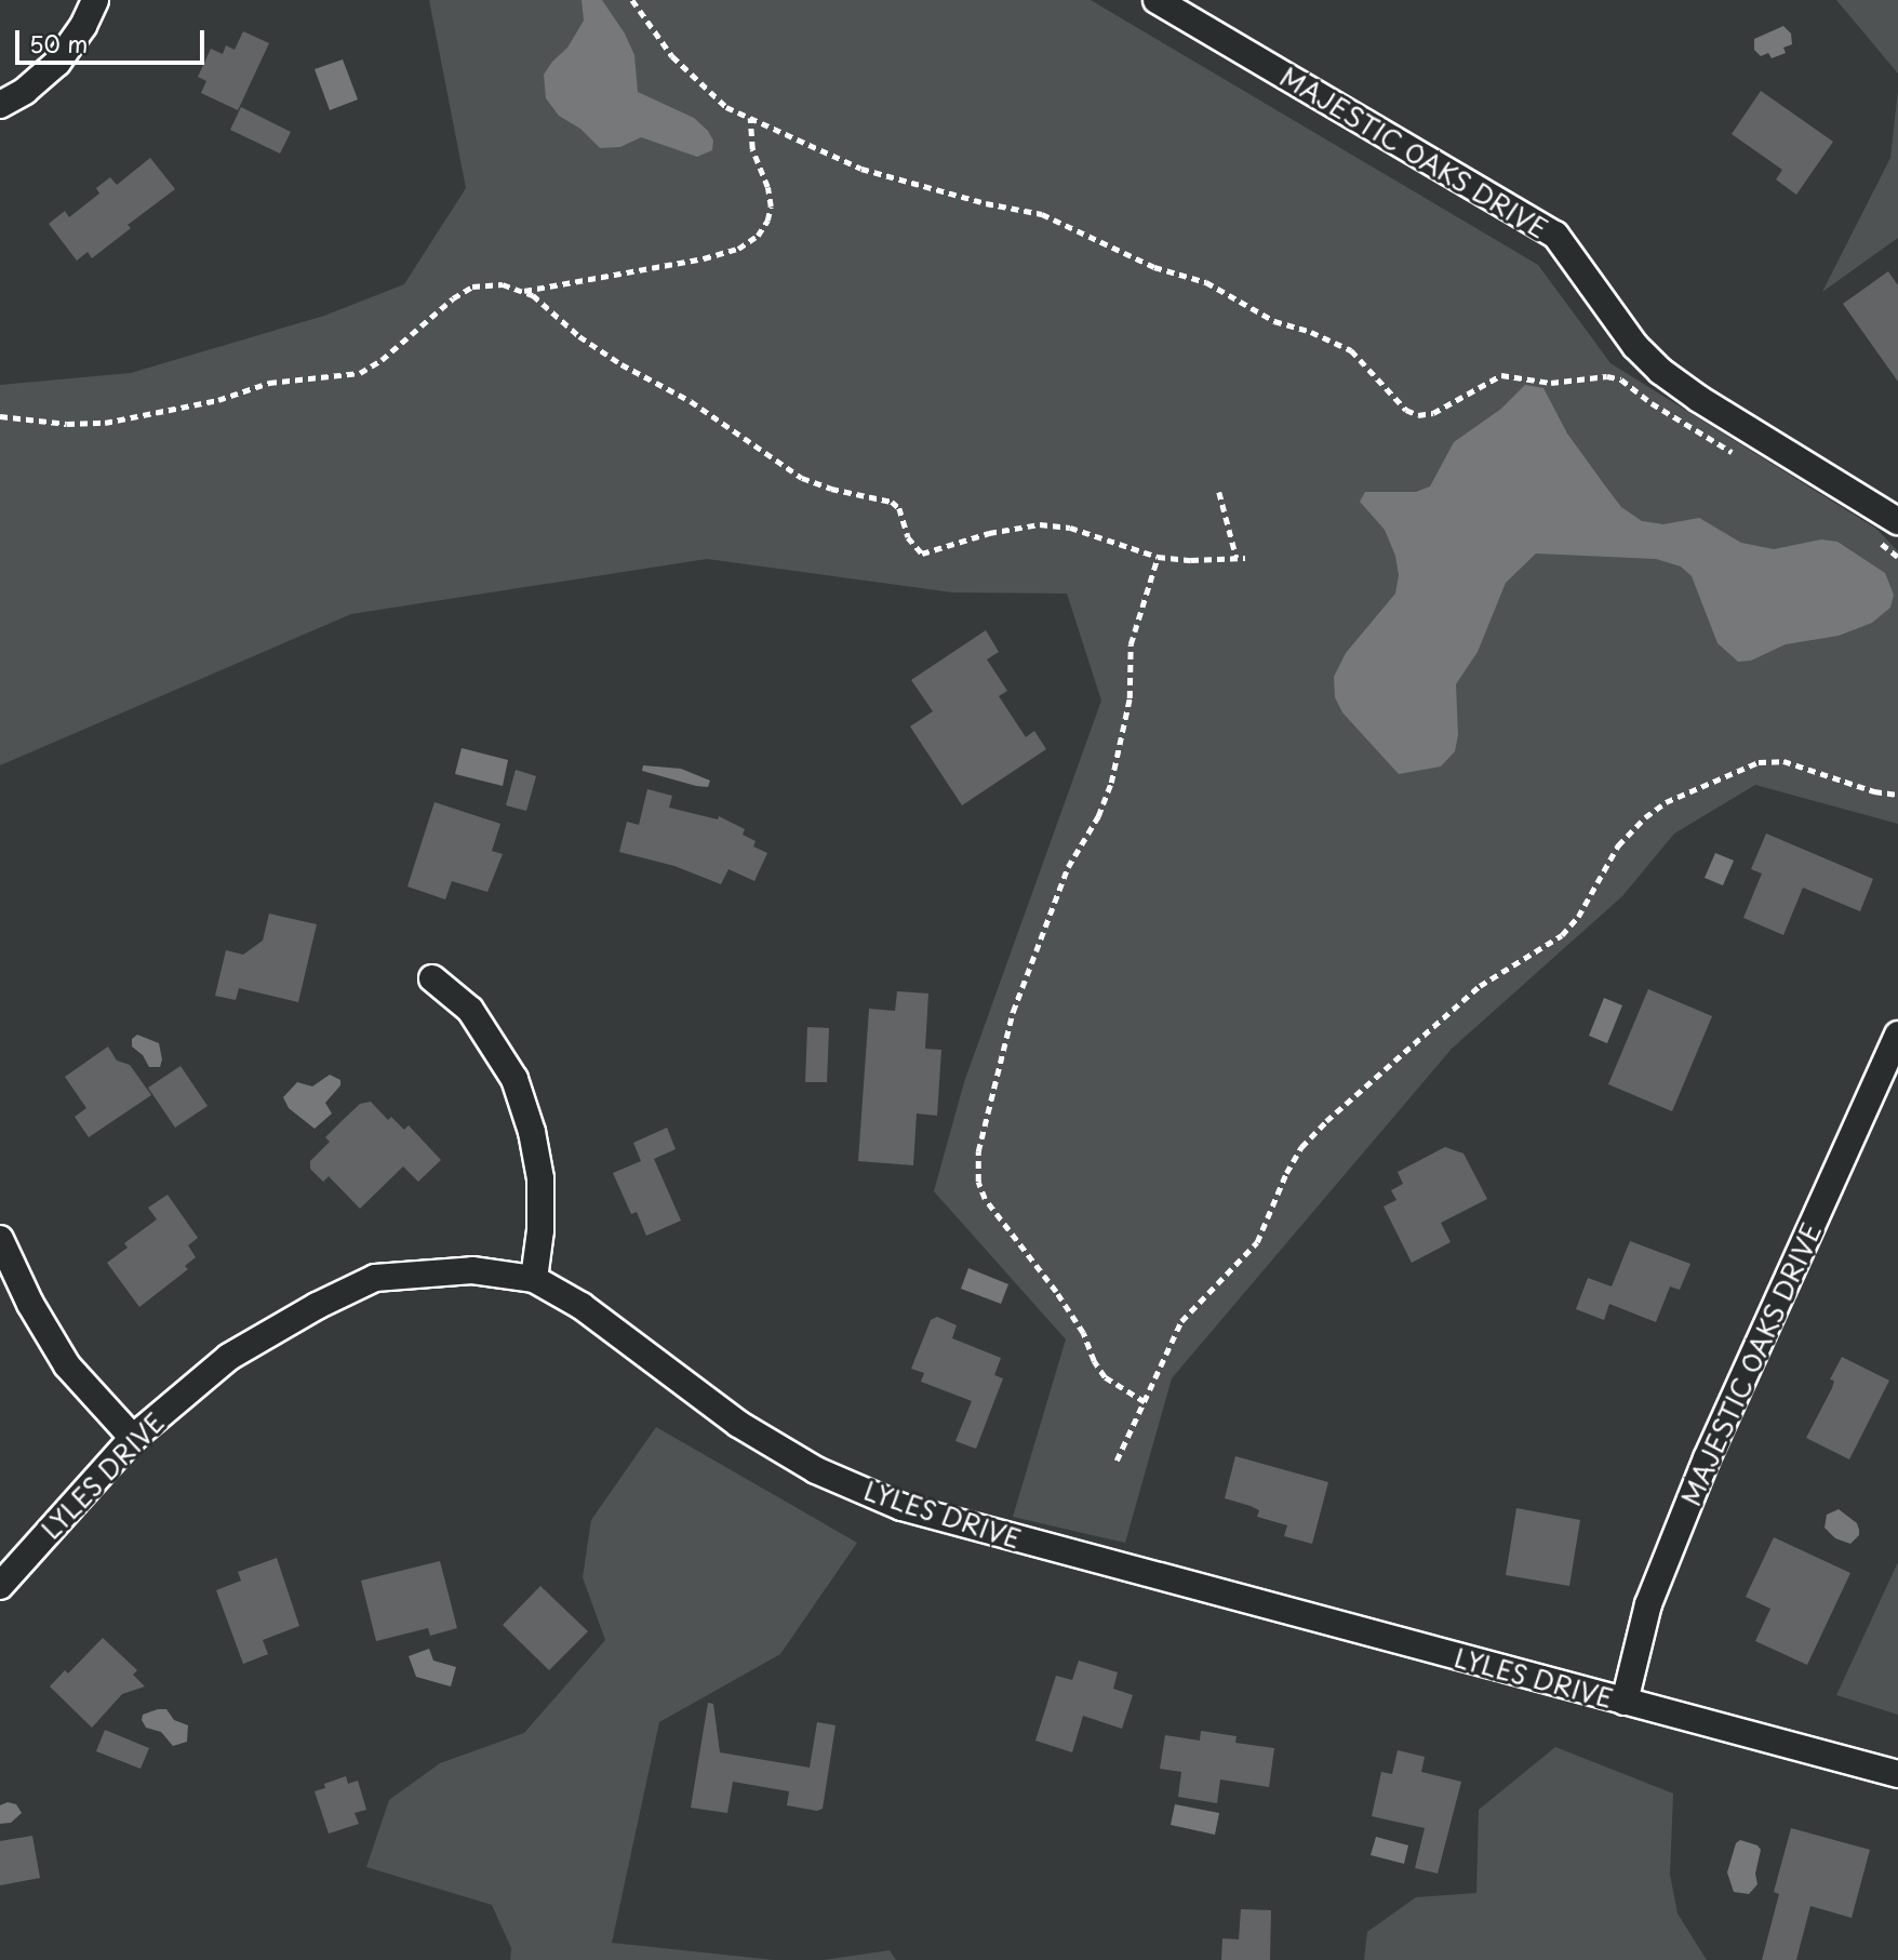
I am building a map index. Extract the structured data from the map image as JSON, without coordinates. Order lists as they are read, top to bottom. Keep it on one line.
{"streets":{"street":["MAJESTIC OAKS DRIVE","LYLES DRIVE"]},"crossings":[["MAJESTIC OAKS DRIVE","LYLES DRIVE"]],"scale_bar":"50 m"}
